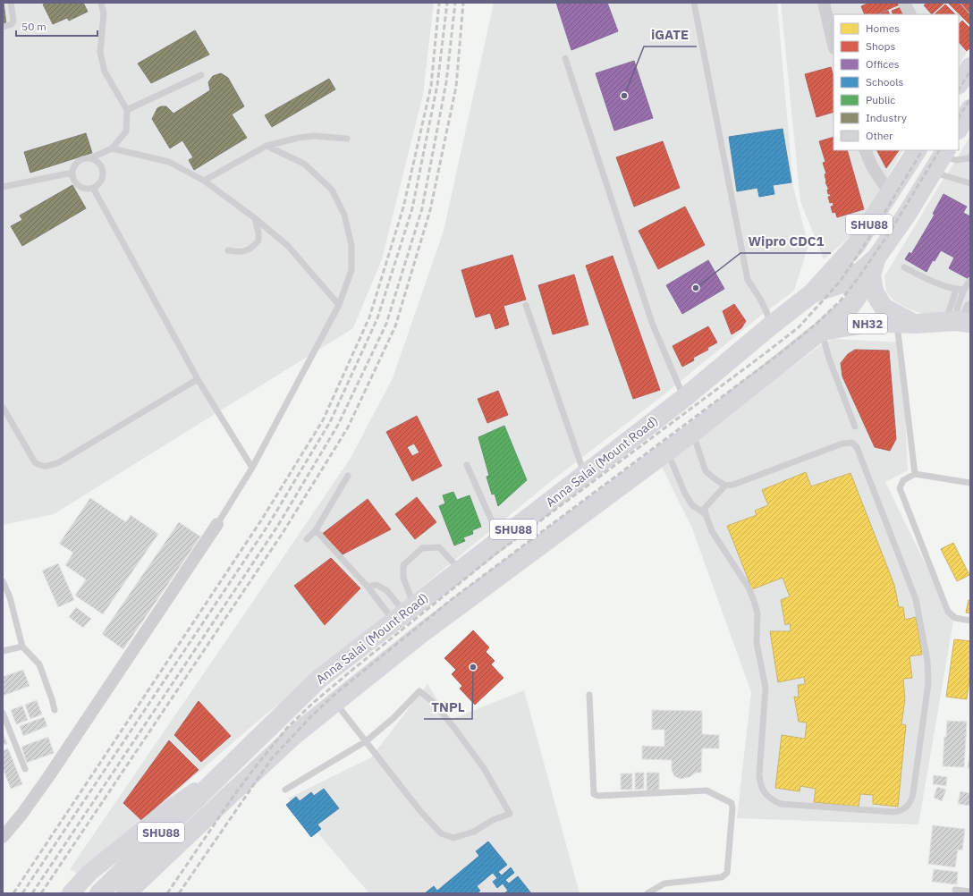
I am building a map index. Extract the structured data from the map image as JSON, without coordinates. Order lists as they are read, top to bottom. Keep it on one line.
{"streets":{"main road":["SHU88","NH32","Anna Salai (Mount Road)"]},"crossings":[["SHU88","NH32"],["SHU88","Anna Salai (Mount Road)"]],"places":["iGATE","Wipro CDC1","TNPL"],"legend":["Homes","Shops","Offices","Schools","Public","Industry","Other"],"scale_bar":"50 m"}
